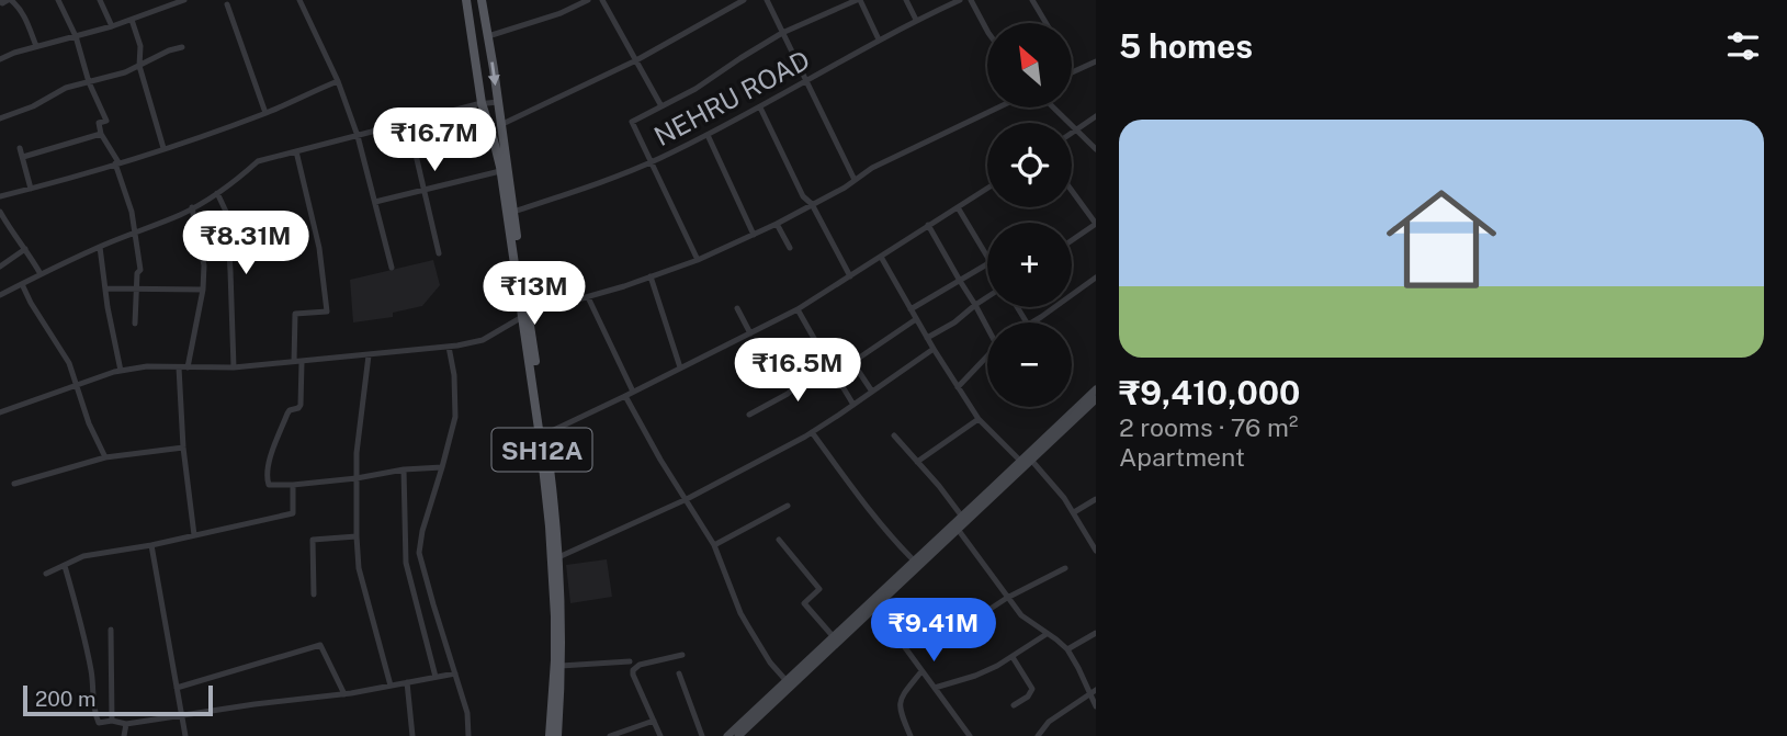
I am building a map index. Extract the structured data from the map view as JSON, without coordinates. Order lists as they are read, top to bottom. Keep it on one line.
{"streets":{"main road":["SH12A"],"street":["NEHRU ROAD"]},"crossings":[["NEHRU ROAD","SH12A"]],"scale_bar":"200 m","north":"top left","page":{"heading":"5 homes","map_buttons":["+","−"],"list":[{"name":"₹9,410,000","note":"2 rooms · 76 m² · Apartment"}],"price":["₹16.7M","₹8.31M","₹13M","₹16.5M","₹9.41M"],"scale":"200 m"}}
